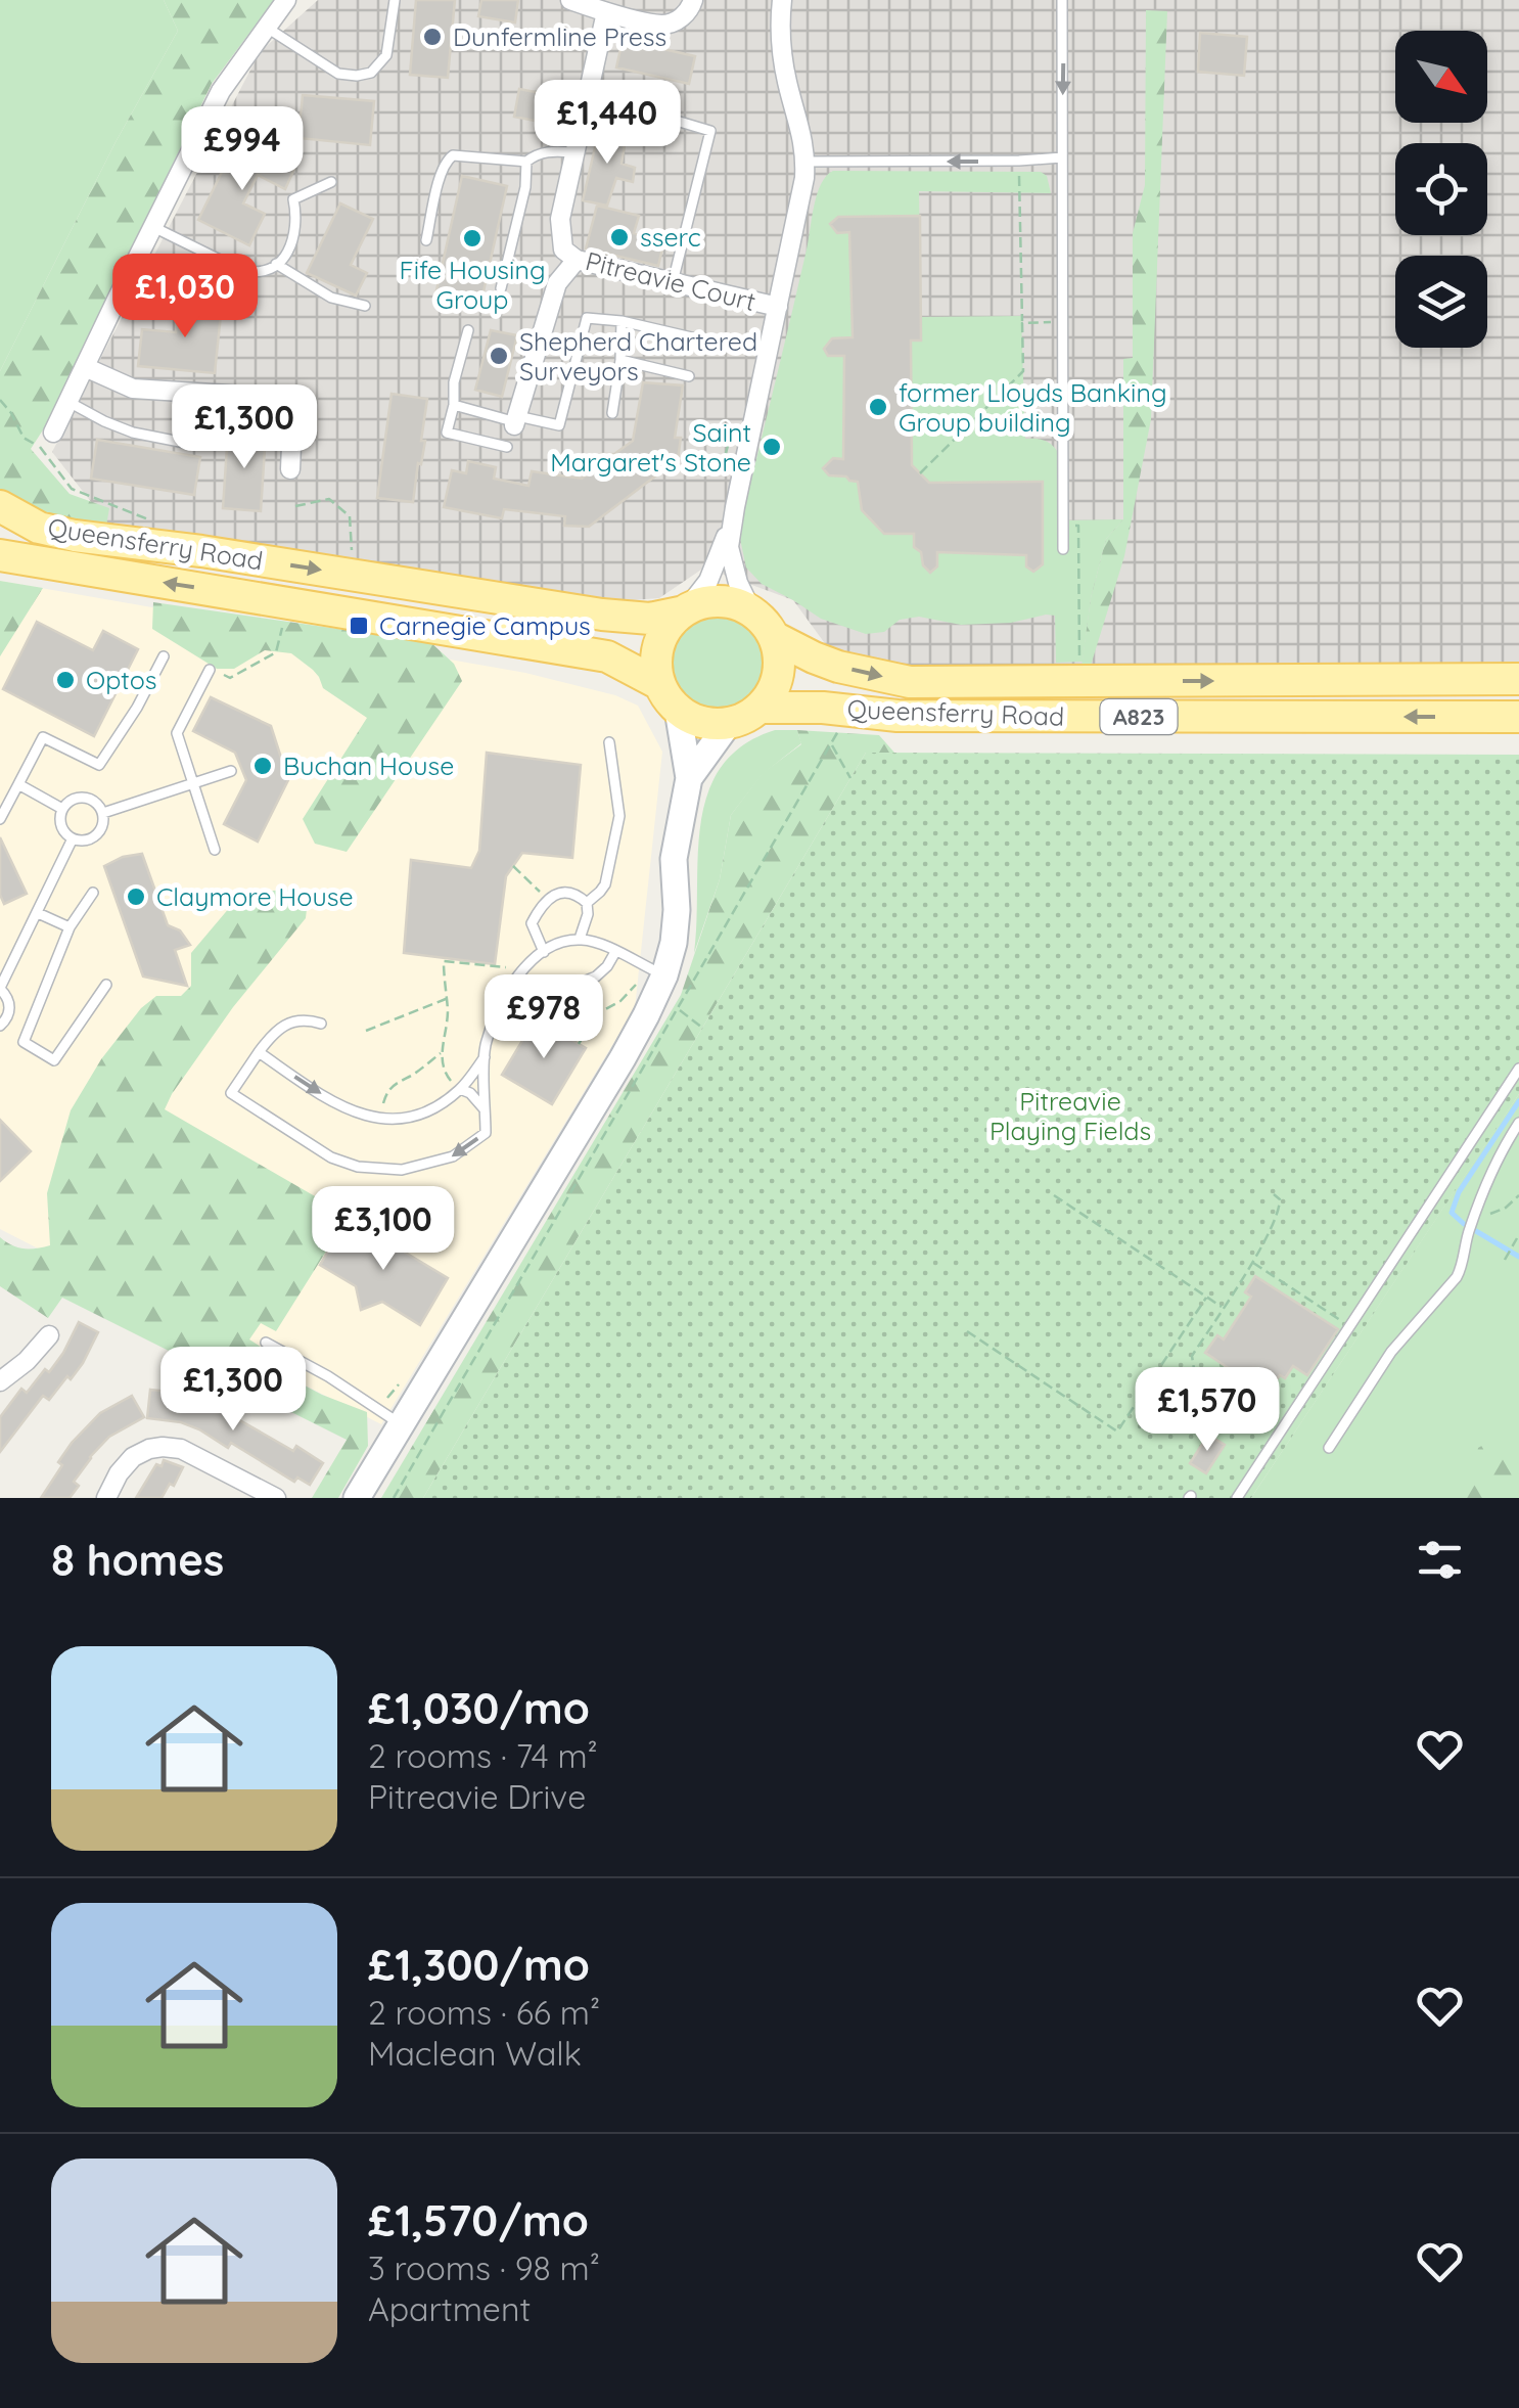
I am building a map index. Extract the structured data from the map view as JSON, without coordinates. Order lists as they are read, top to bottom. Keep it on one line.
{"streets":{"main road":["Queensferry Road","A823"],"street":["Pitreavie Court"]},"crossings":[["Queensferry Road","A823"]],"parks":["Pitreavie Playing Fields"],"places":{"other":["Dunfermline Press","sserc","Fife Housing Group","Shepherd Chartered Surveyors","former Lloyds Banking Group building","Saint Margaret's Stone","Optos","Buchan House","Claymore House"],"transit":["Carnegie Campus"]},"north":"bottom right","page":{"price":["£1,440","£994","£1,030","£1,300","£978","£3,100","£1,300","£1,570"],"heading":"8 homes","list":[{"name":"£1,030/mo","note":"2 rooms · 74 m² · Pitreavie Drive"},{"name":"£1,300/mo","note":"2 rooms · 66 m² · Maclean Walk"},{"name":"£1,570/mo","note":"3 rooms · 98 m² · Apartment"}]}}
